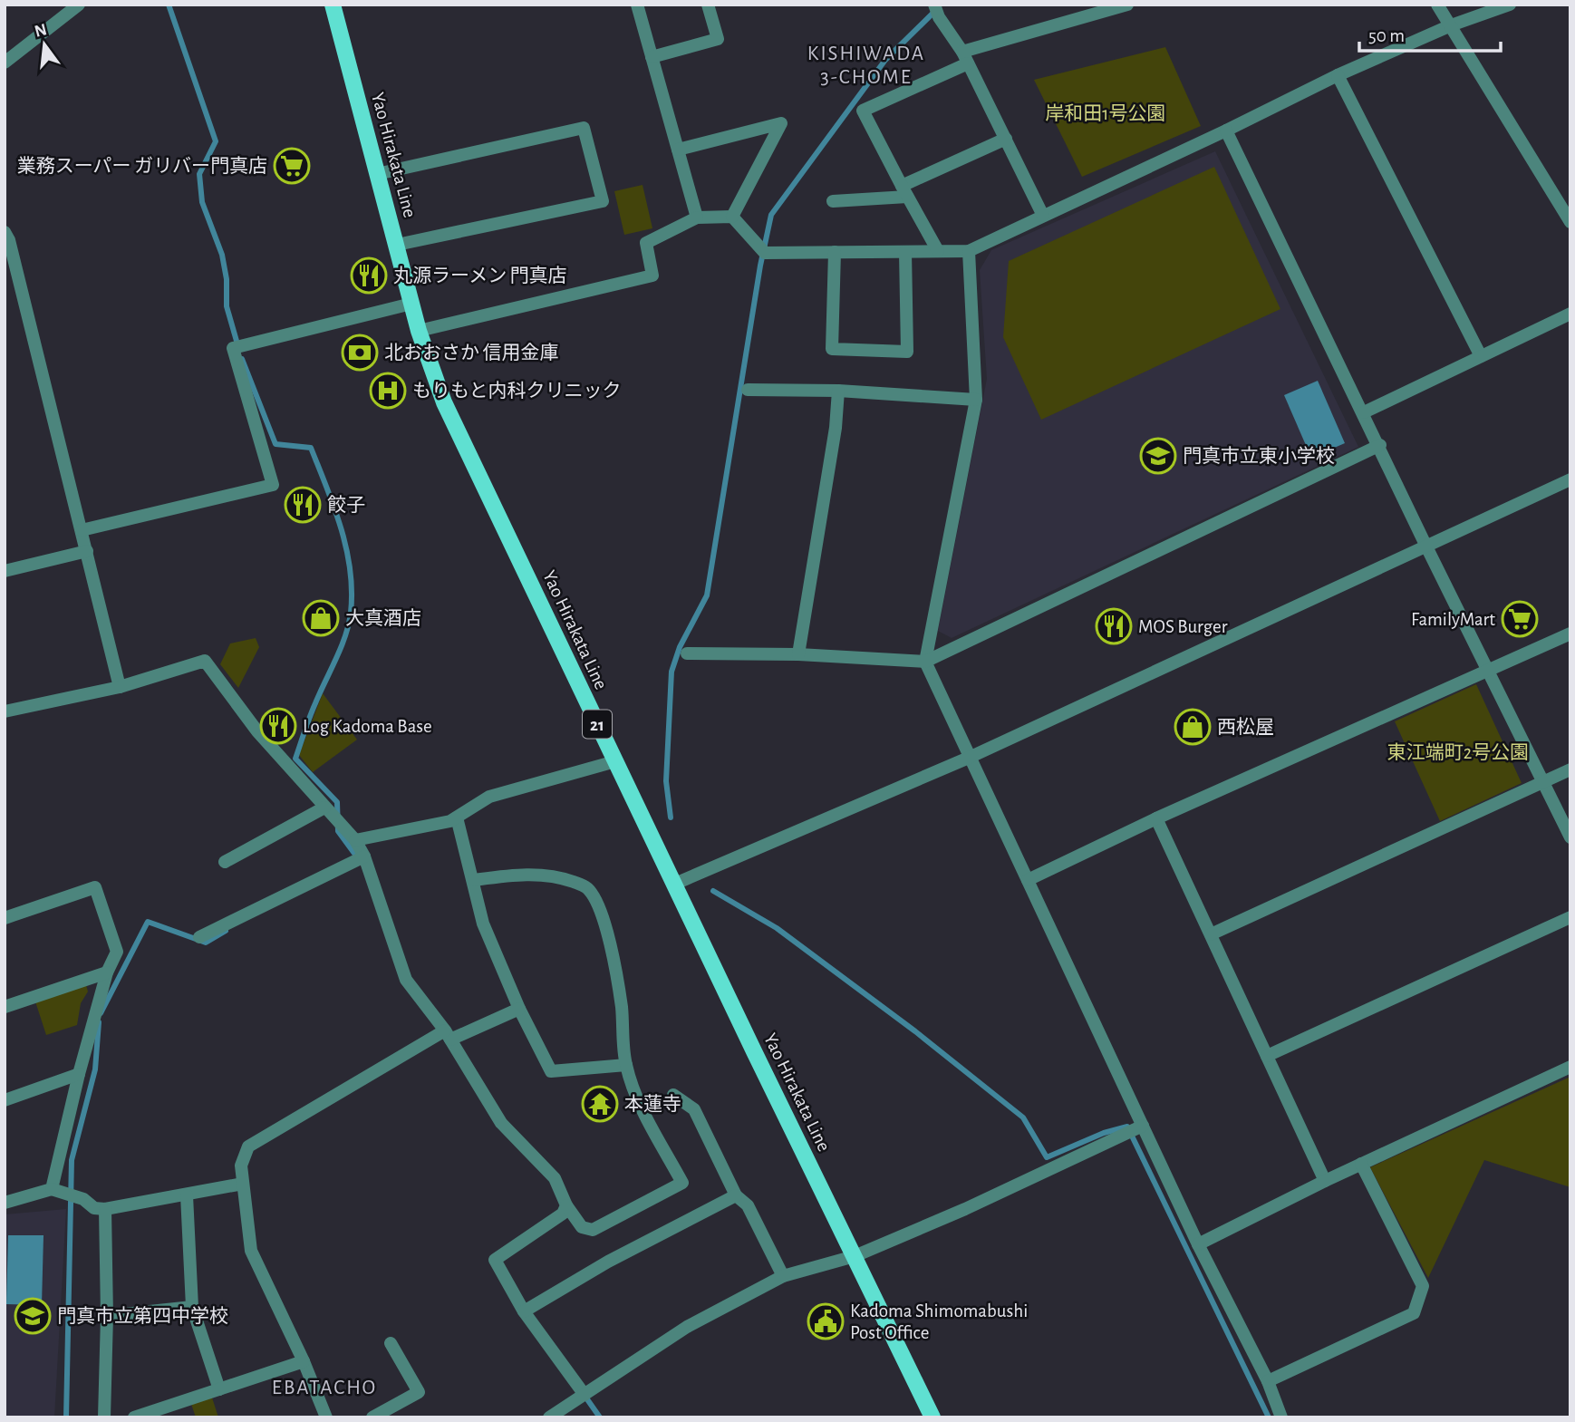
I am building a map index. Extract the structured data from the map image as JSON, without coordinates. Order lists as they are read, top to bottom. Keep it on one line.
{"streets":{"main road":["Yao Hirakata Line","21"]},"districts":["KISHIWADA 3-CHOME","EBATACHO"],"parks":["岸和田1号公園","東江端町2号公園"],"places":{"supermarket":["業務スーパー ガリバー門真店","FamilyMart"],"restaurant":["丸源ラーメン 門真店","餃子","MOS Burger","Log Kadoma Base"],"bank":["北おおさか 信用金庫"],"hospital":["もりもと内科クリニック"],"school or university":["門真市立東小学校","門真市立第四中学校"],"shop":["大真酒店","西松屋"],"temple":["本蓮寺"],"public building":["Kadoma Shimomabushi Post Office"]},"scale_bar":"50 m","north":"top"}
